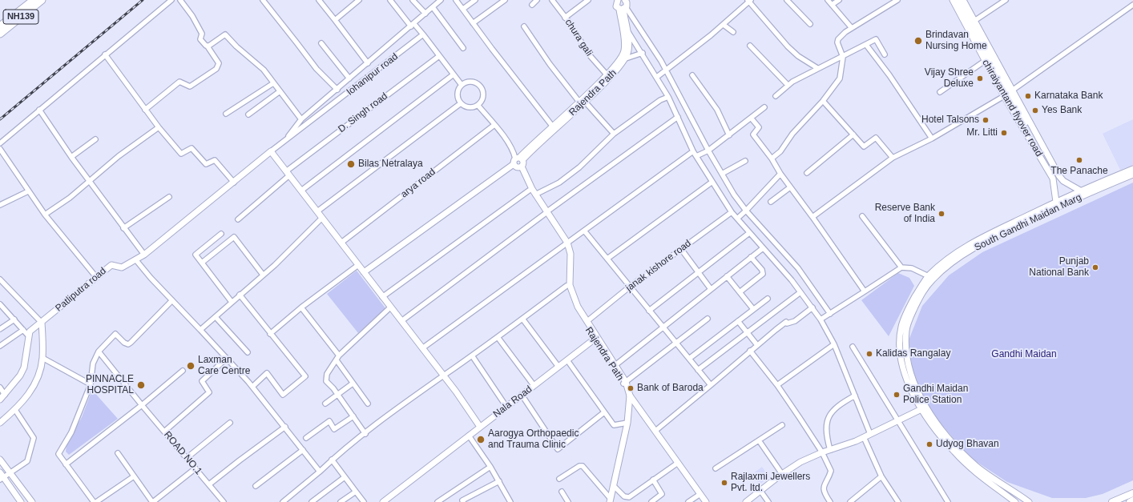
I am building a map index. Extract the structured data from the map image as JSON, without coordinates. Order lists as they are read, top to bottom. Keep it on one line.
{"streets":{"highway":["NH139"],"main road":["Rajendra Path","chiraiyantand flyover road","South Gandhi Maidan Marg","Patliputra road","Nala Road"],"street":["chura gali","lohanipur road","D. Singh road","arya road","janak kishore road","ROAD NO.1"]},"crossings":[["chura gali","Rajendra Path"],["lohanipur road","Patliputra road"],["Rajendra Path","janak kishore road"],["Rajendra Path","Nala Road"]],"parks":["Gandhi Maidan"],"places":["Brindavan Nursing Home","Vijay Shree Deluxe","Karnataka Bank","Yes Bank","Hotel Talsons","Mr. Litti","The Panache","Bilas Netralaya","Reserve Bank of India","Punjab National Bank","Kalidas Rangalay","Laxman Care Centre","PINNACLE HOSPITAL","Bank of Baroda","Gandhi Maidan Police Station","Aarogya Orthopaedic and Trauma Clinic","Udyog Bhavan","Rajlaxmi Jewellers Pvt. ltd."]}
